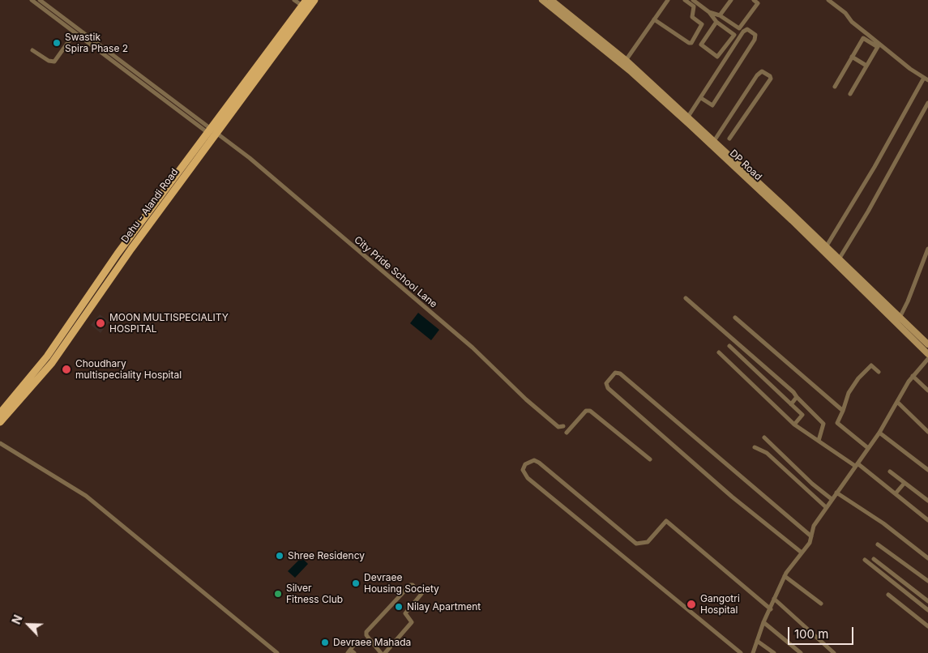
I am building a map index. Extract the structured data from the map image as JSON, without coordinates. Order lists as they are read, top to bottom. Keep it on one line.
{"streets":{"main road":["Dehu - Alandi Road"],"street":["DP Road","City Pride School Lane"]},"crossings":[["Dehu - Alandi Road","City Pride School Lane"]],"places":["Swastik Spira Phase 2","MOON MULTISPECIALITY HOSPITAL","Choudhary multispeciality Hospital","Shree Residency","Devraee Housing Society","Silver Fitness Club","Gangotri Hospital","Nilay Apartment","Devraee Mahada"],"scale_bar":"100 m","north":"top left"}
